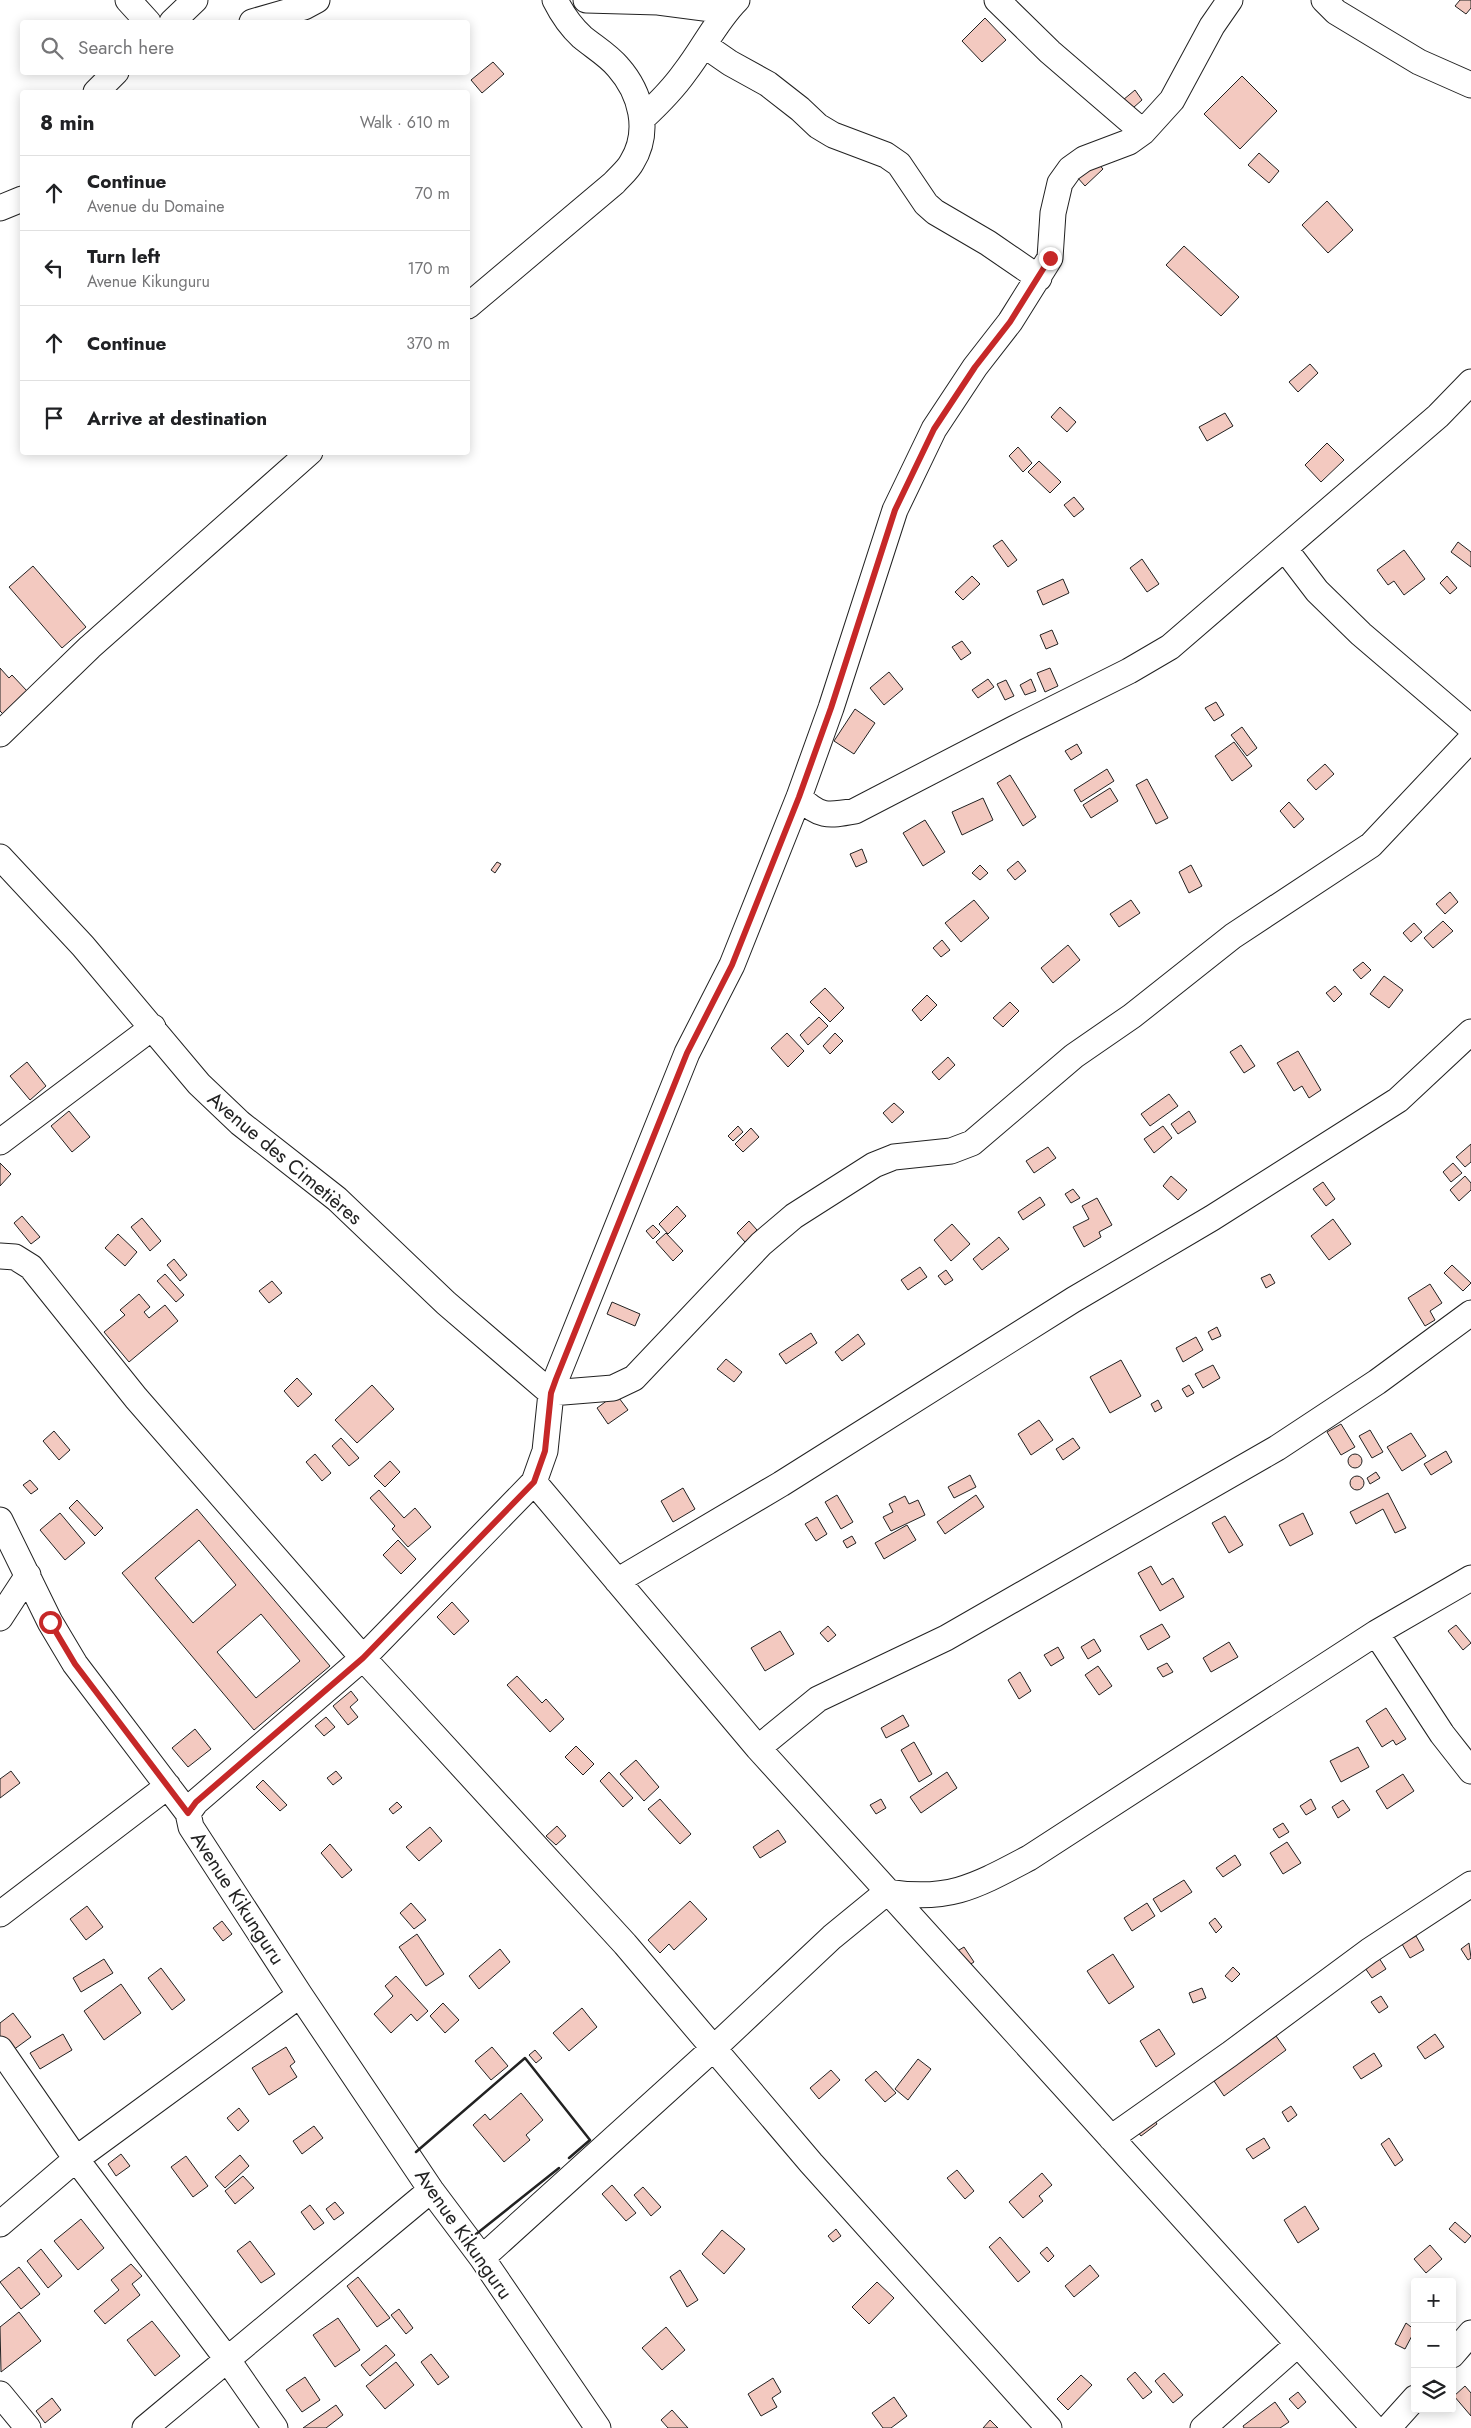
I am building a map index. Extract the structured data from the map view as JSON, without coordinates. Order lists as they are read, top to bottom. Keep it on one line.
{"streets":{"street":["Avenue des Cimetières","Avenue Kikunguru"]},"crossings":[["Avenue des Cimetières","Avenue Kikunguru"]],"page":{"search":"Search here","heading":["8 min","Walk · 610 m"],"list":[["Continue","Avenue du Domaine","70 m"],["Turn left","Avenue Kikunguru","170 m"],["Continue","370 m"],"Arrive at destination"],"map_buttons":["+","−"]}}
